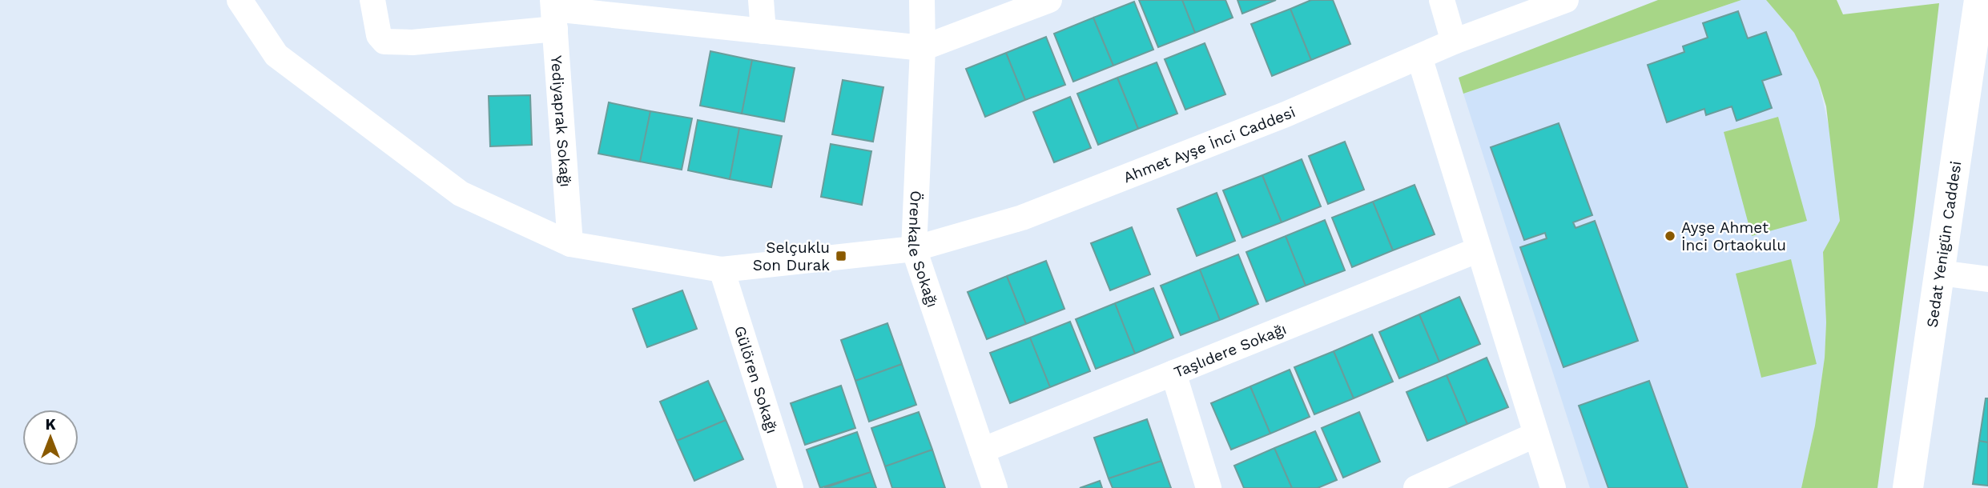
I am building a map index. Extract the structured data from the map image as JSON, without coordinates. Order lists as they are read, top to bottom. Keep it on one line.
{"streets":{"street":["Yediyaprak Sokağı","Ahmet Ayşe İnci Caddesi","Sedat Yenigün Caddesi","Örenkale Sokağı","Taşlıdere Sokağı","Gülören Sokağı"]},"crossings":[["Yediyaprak Sokağı","Ahmet Ayşe İnci Caddesi"],["Ahmet Ayşe İnci Caddesi","Örenkale Sokağı"],["Ahmet Ayşe İnci Caddesi","Gülören Sokağı"],["Örenkale Sokağı","Taşlıdere Sokağı"]],"places":{"other":["Ayşe Ahmet İnci Ortaokulu"],"transit":["Selçuklu Son Durak"]},"north":"top"}
